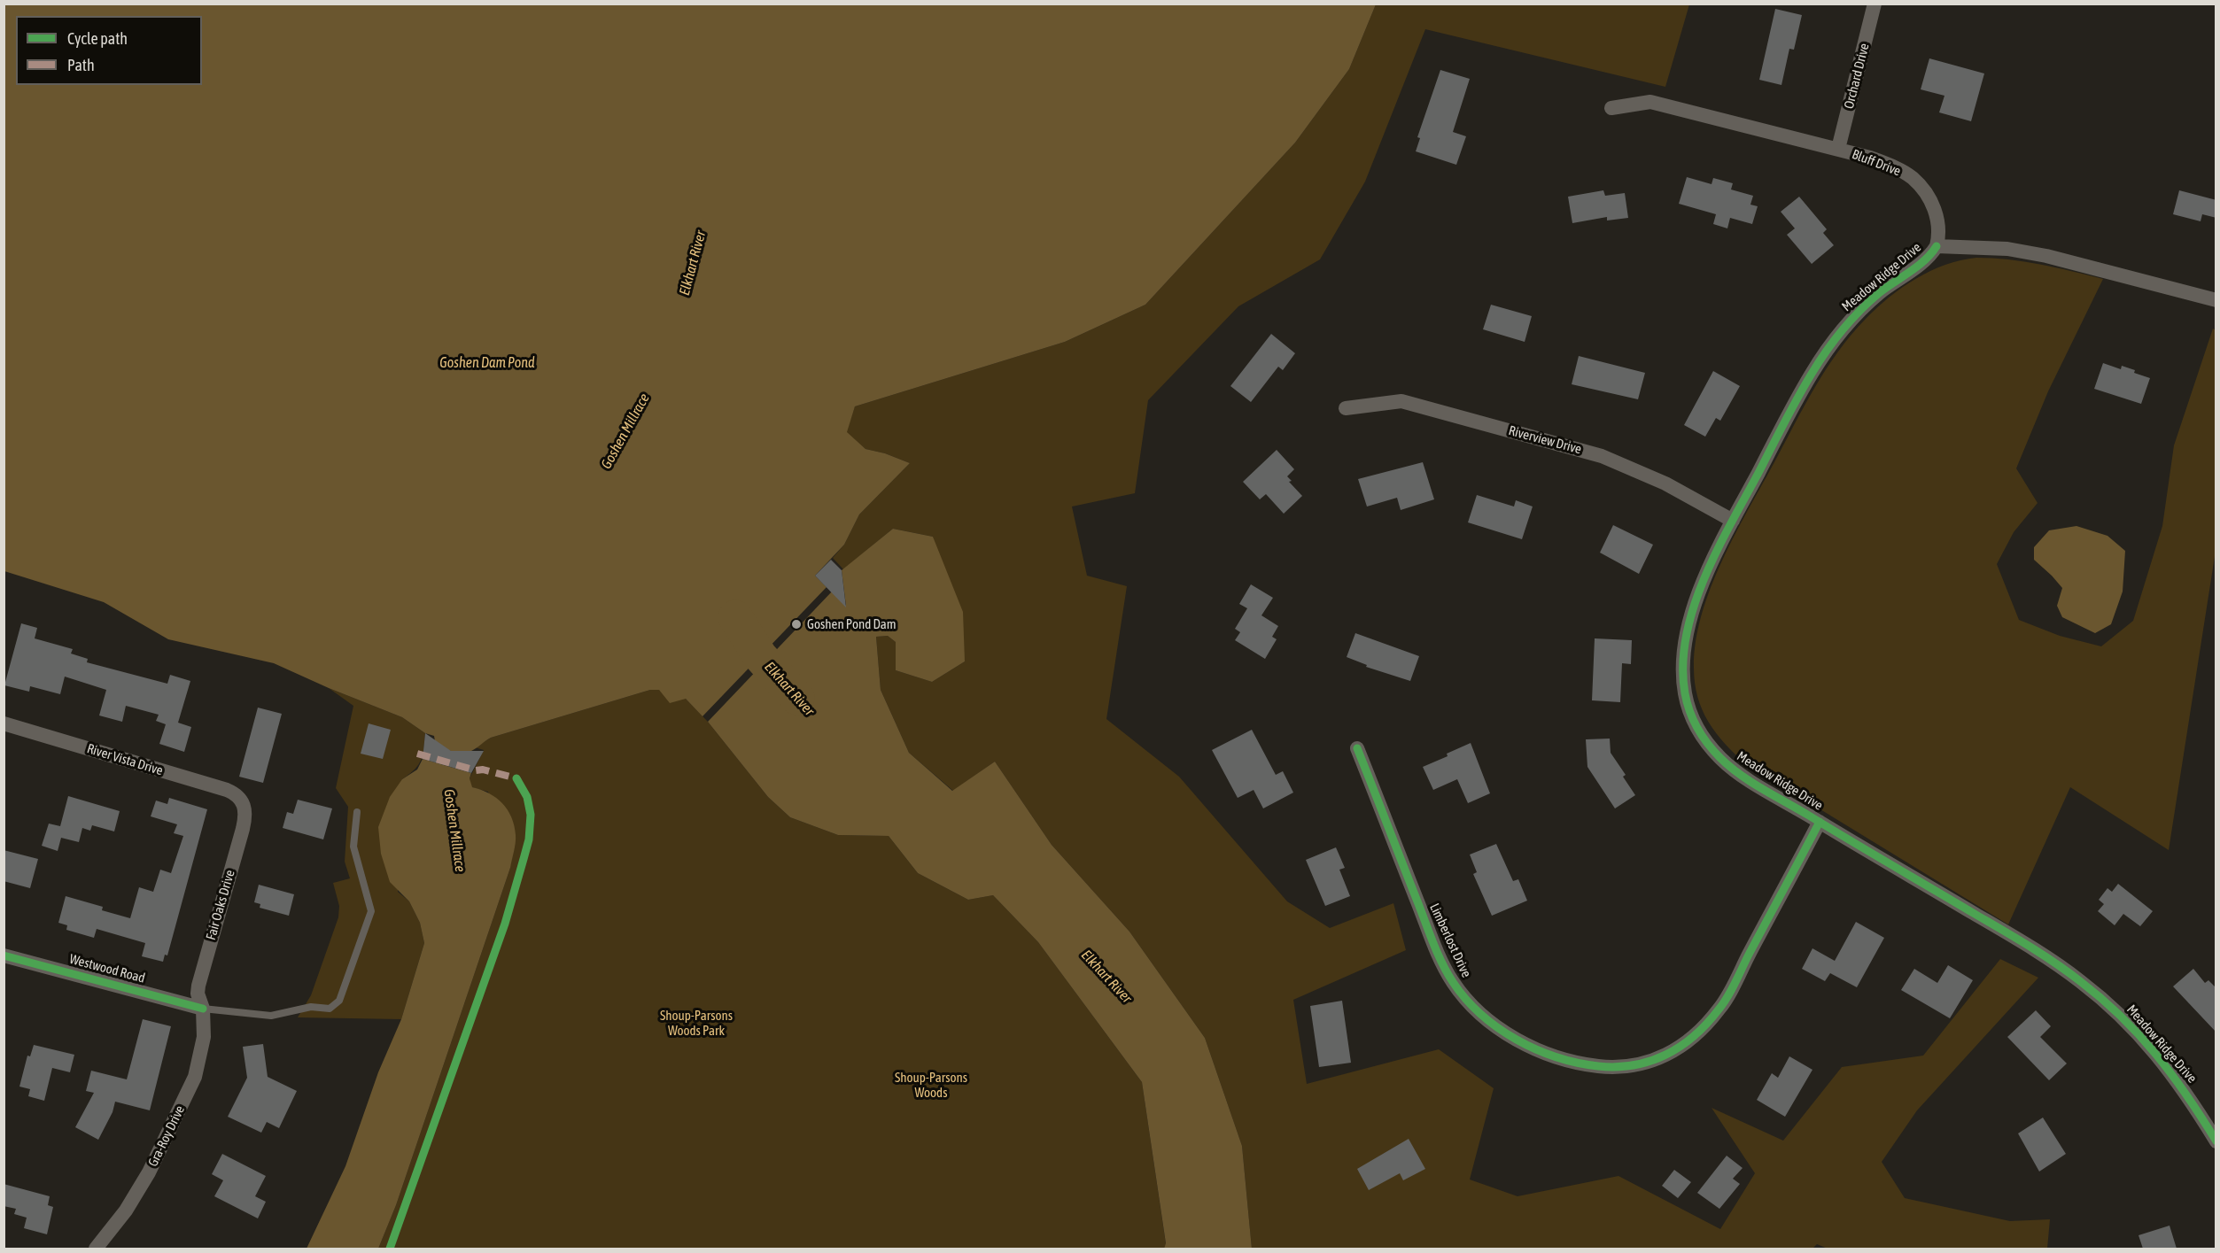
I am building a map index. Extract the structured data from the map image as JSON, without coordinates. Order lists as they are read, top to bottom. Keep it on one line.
{"streets":{"street":["Orchard Drive","Bluff Drive","Meadow Ridge Drive","Riverview Drive","River Vista Drive","Fair Oaks Drive","Limberlost Drive","Westwood Road","Gra-Roy Drive"]},"crossings":[["Orchard Drive","Bluff Drive"],["Bluff Drive","Meadow Ridge Drive"],["Meadow Ridge Drive","Riverview Drive"],["Meadow Ridge Drive","Limberlost Drive"],["River Vista Drive","Fair Oaks Drive"],["Fair Oaks Drive","Westwood Road"],["Fair Oaks Drive","Gra-Roy Drive"],["Westwood Road","Gra-Roy Drive"]],"water":["Elkhart River","Goshen Dam Pond","Goshen Millrace"],"parks":["Shoup-Parsons Woods Park","Shoup-Parsons Woods"],"places":["Goshen Pond Dam"],"legend":["Cycle path","Path"]}
